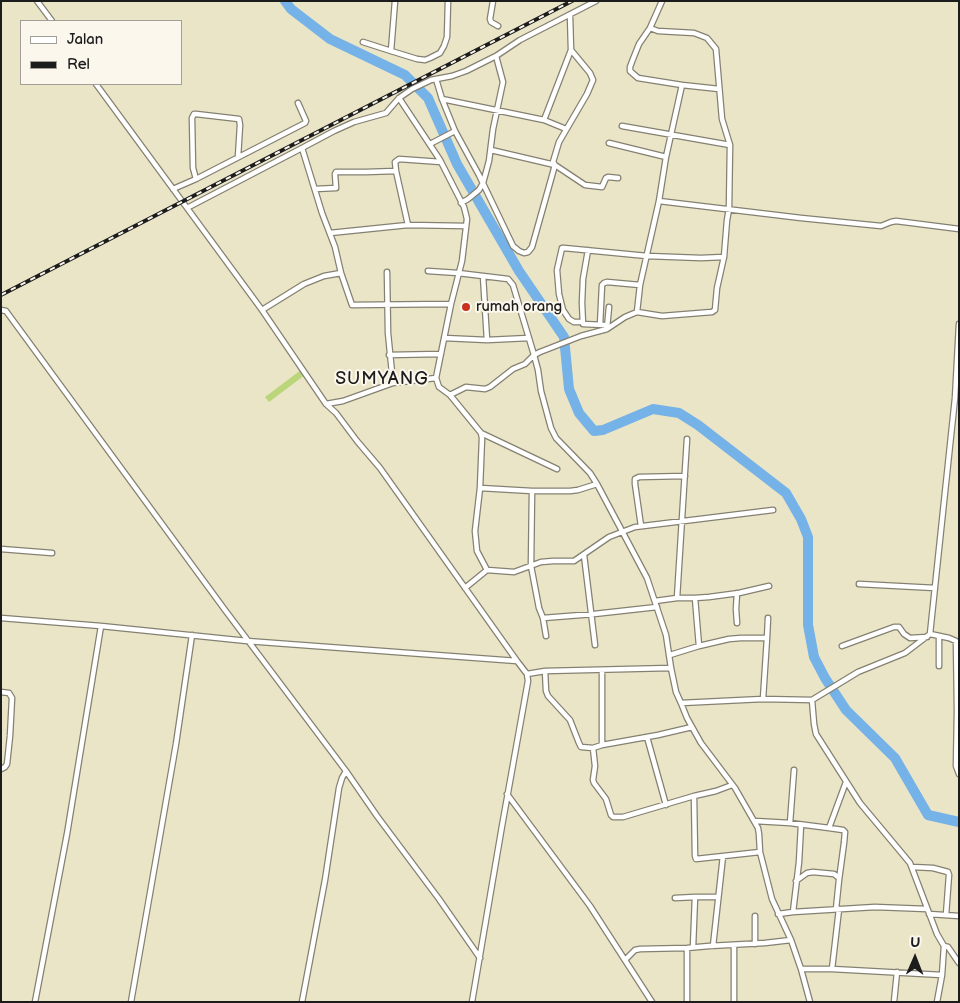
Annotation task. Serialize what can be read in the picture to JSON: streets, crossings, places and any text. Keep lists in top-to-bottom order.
{
  "districts": ["SUMYANG"],
  "places": ["rumah orang"],
  "legend": ["Jalan", "Rel"],
  "north": "top"
}
